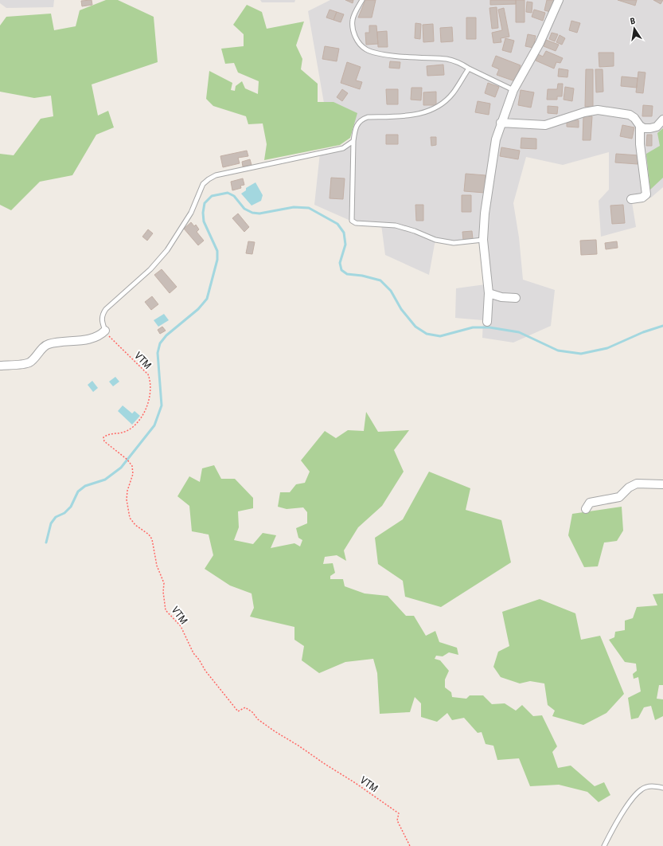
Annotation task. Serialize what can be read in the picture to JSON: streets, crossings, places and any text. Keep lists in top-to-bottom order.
{
  "streets": {
    "path": ["VTM"]
  },
  "north": "top"
}
